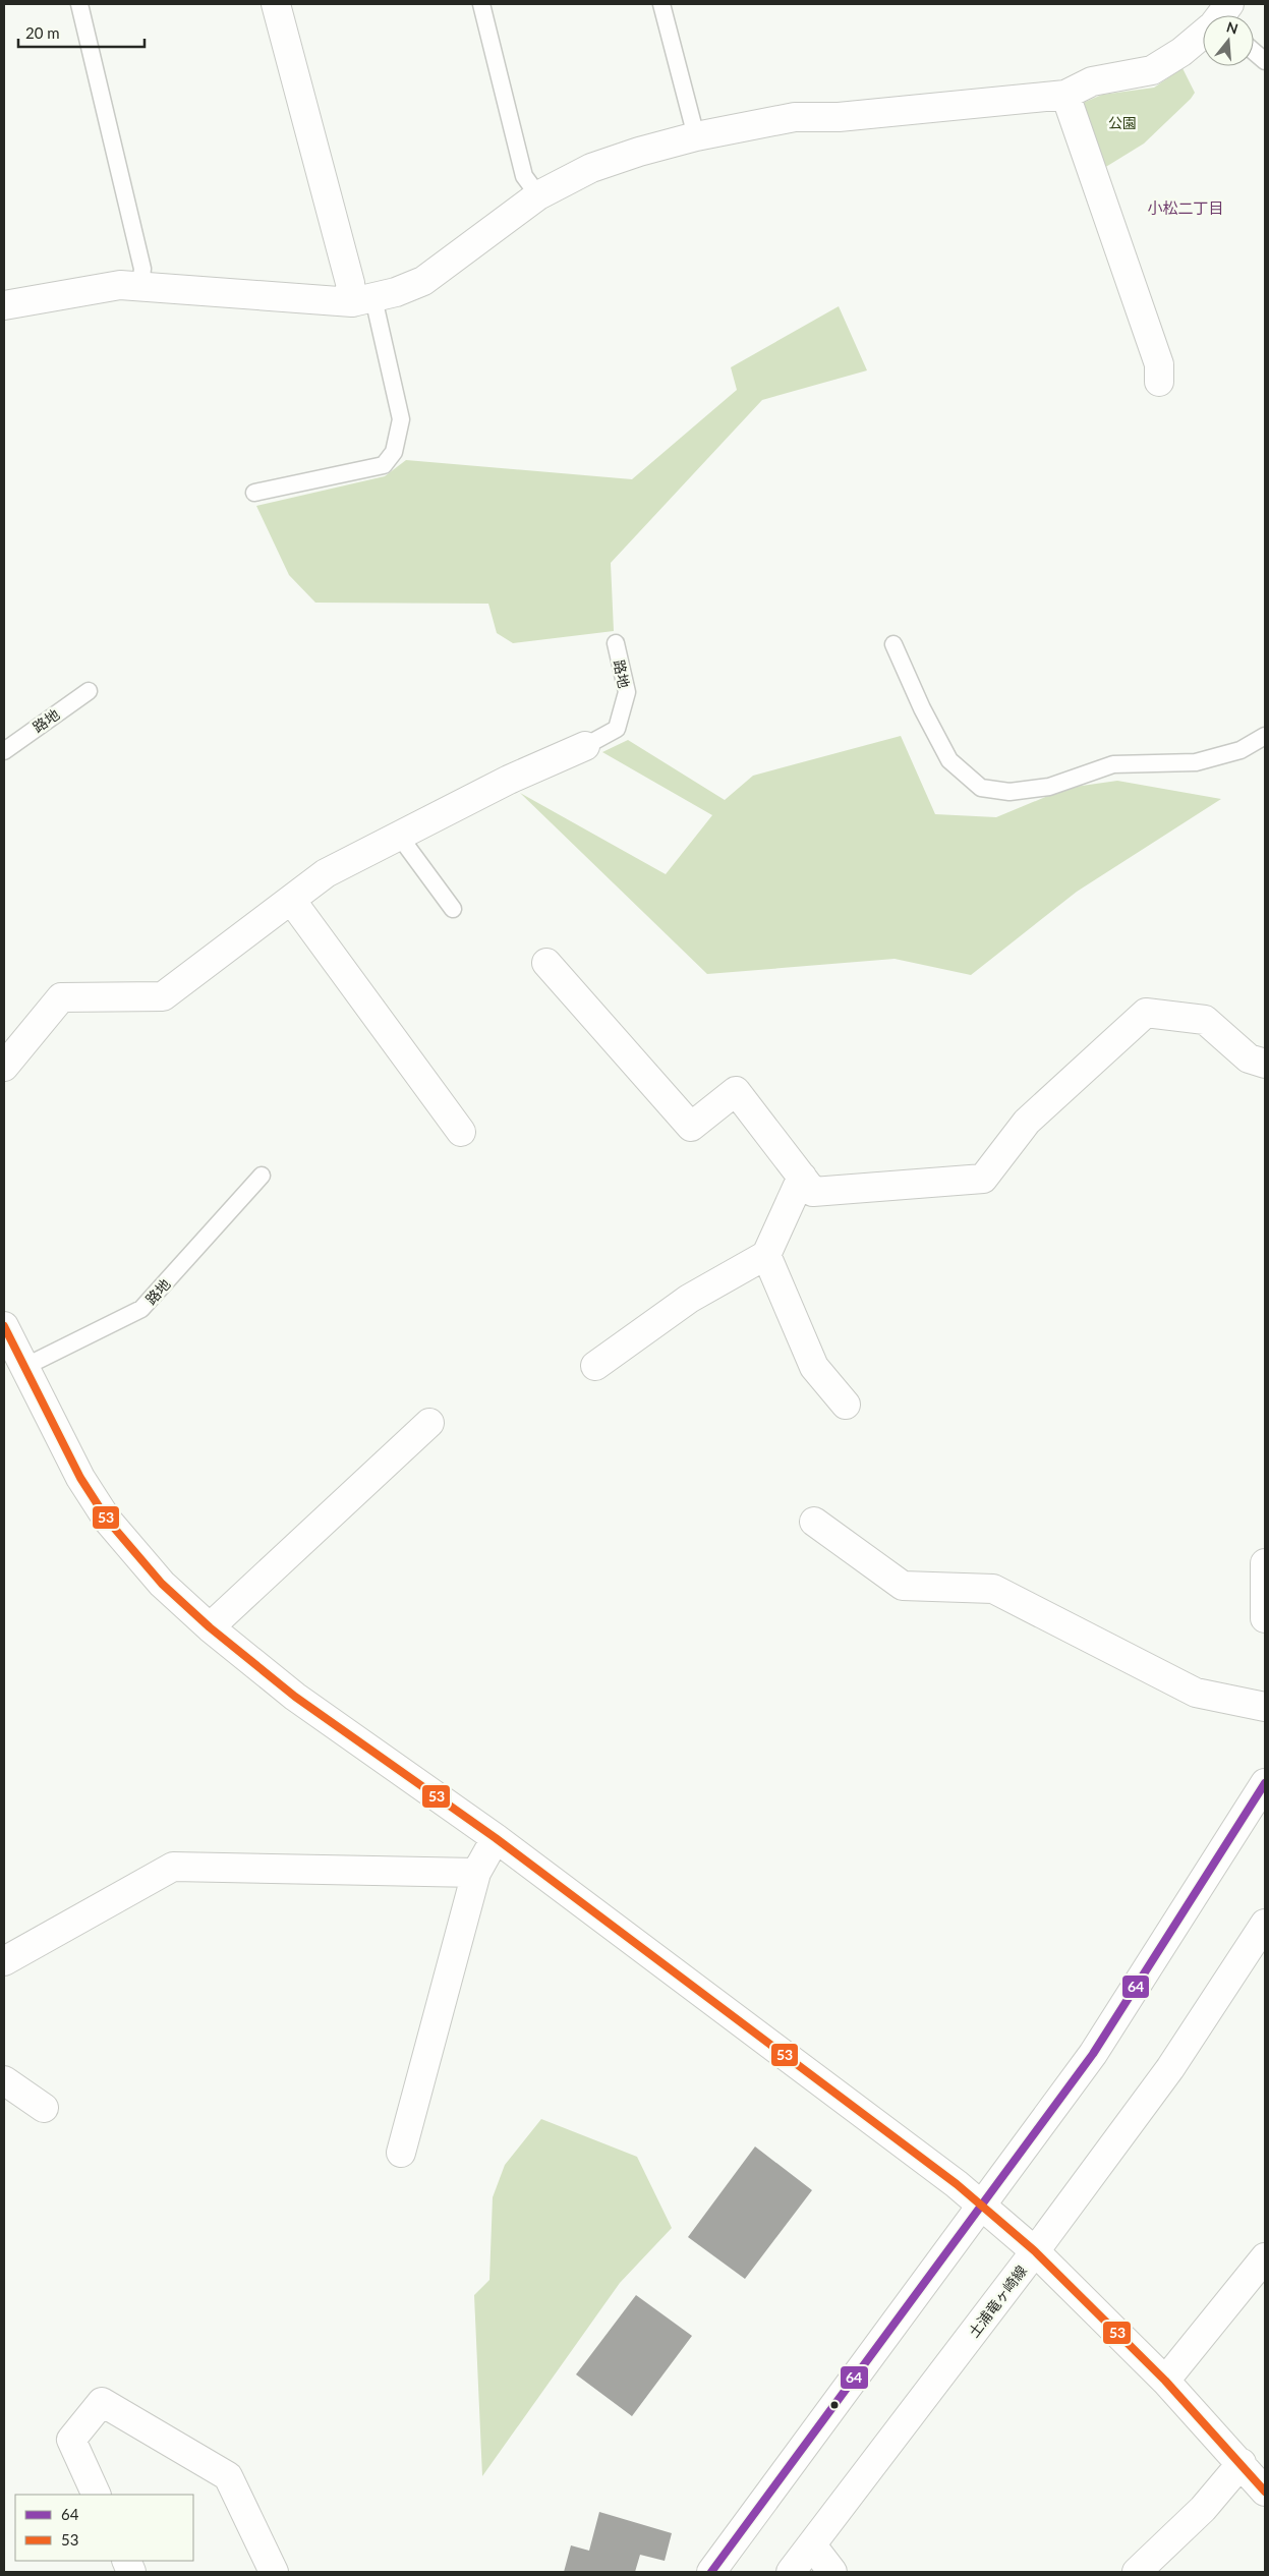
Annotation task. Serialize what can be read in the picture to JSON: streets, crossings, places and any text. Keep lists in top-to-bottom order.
{
  "streets": {
    "street": ["土浦竜ヶ崎線"],
    "lane": ["路地"]
  },
  "districts": ["小松二丁目"],
  "parks": ["公園"],
  "lines": ["transit line 53", "transit line 64"],
  "legend": ["64", "53"],
  "scale_bar": "20 m",
  "north": "top"
}
